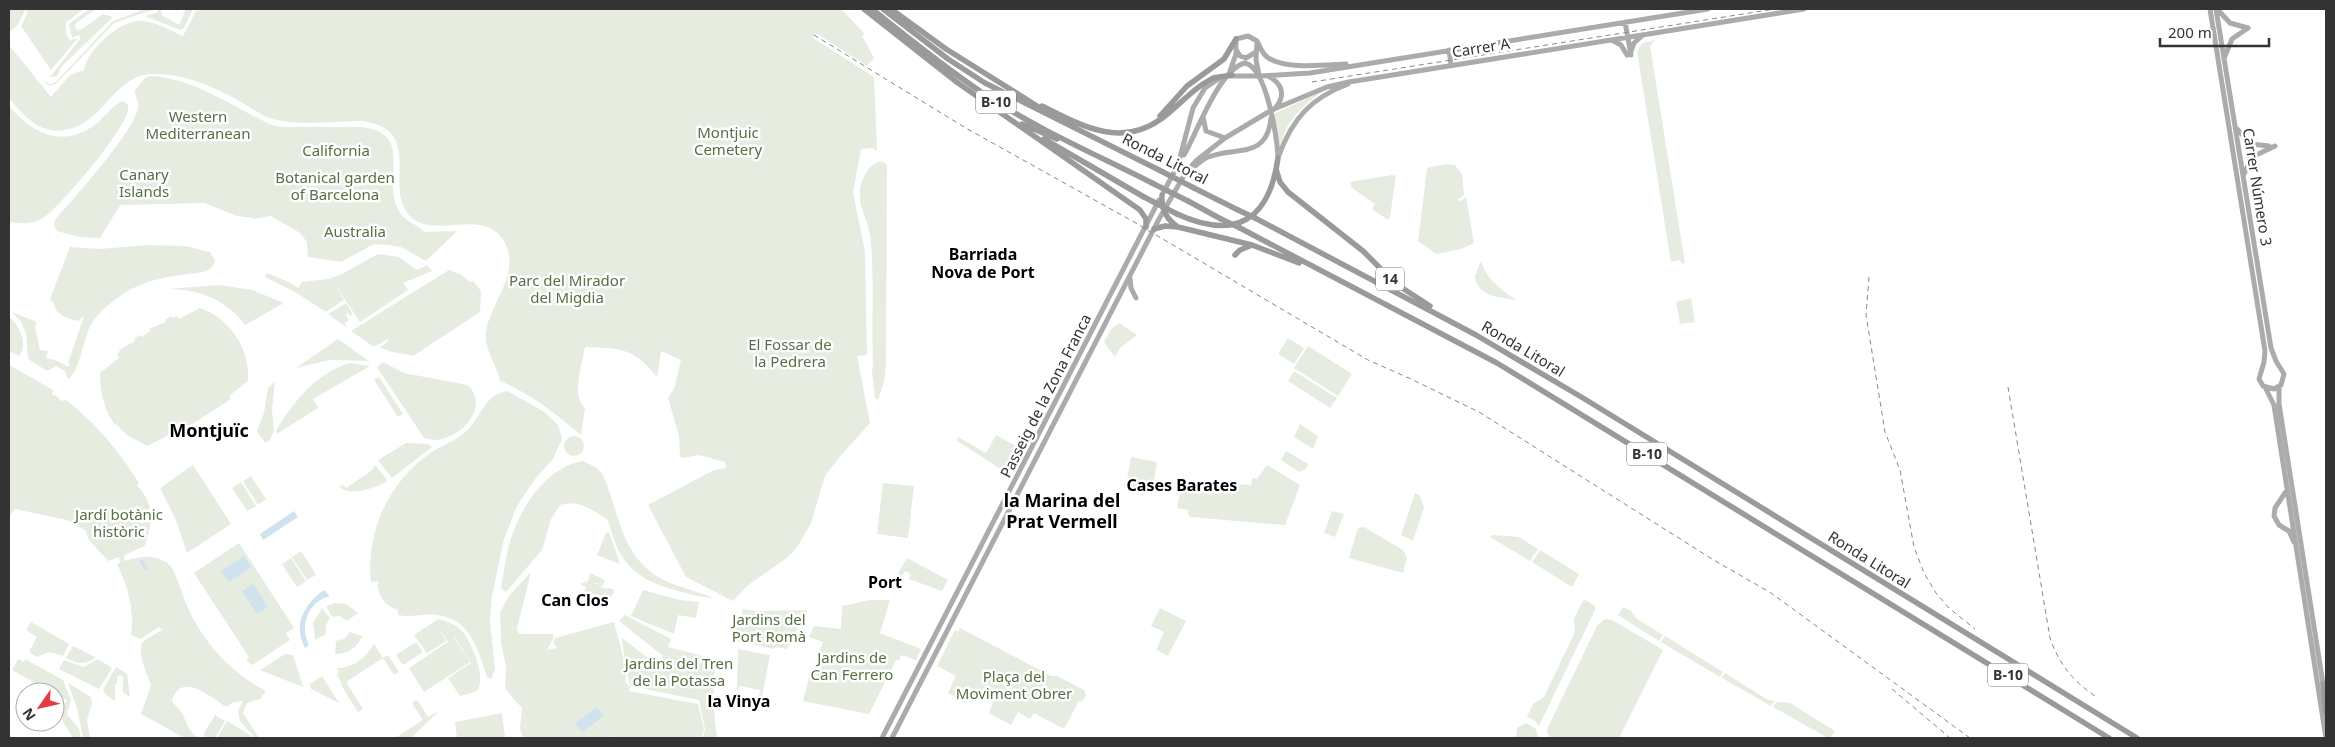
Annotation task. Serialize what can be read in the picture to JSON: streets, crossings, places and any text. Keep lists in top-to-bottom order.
{
  "streets": {
    "highway": ["B-10", "Ronda Litoral", "14"],
    "main road": ["Carrer A", "Carrer Número 3", "Passeig de la Zona Franca"]
  },
  "crossings": [
    ["Carrer A", "Passeig de la Zona Franca"],
    ["Ronda Litoral", "14"]
  ],
  "districts": [
    "Barriada Nova de Port",
    "Montjuïc",
    "Cases Barates",
    "la Marina del Prat Vermell",
    "Port",
    "Can Clos",
    "la Vinya"
  ],
  "parks": [
    "Western Mediterranean",
    "Montjuic Cemetery",
    "California",
    "Canary Islands",
    "Botanical garden of Barcelona",
    "Australia",
    "Parc del Mirador del Migdia",
    "El Fossar de la Pedrera",
    "Jardí botànic històric",
    "Jardins del Port Romà",
    "Jardins de Can Ferrero",
    "Jardins del Tren de la Potassa",
    "Plaça del Moviment Obrer"
  ],
  "scale_bar": "200 m",
  "north": "bottom left"
}
